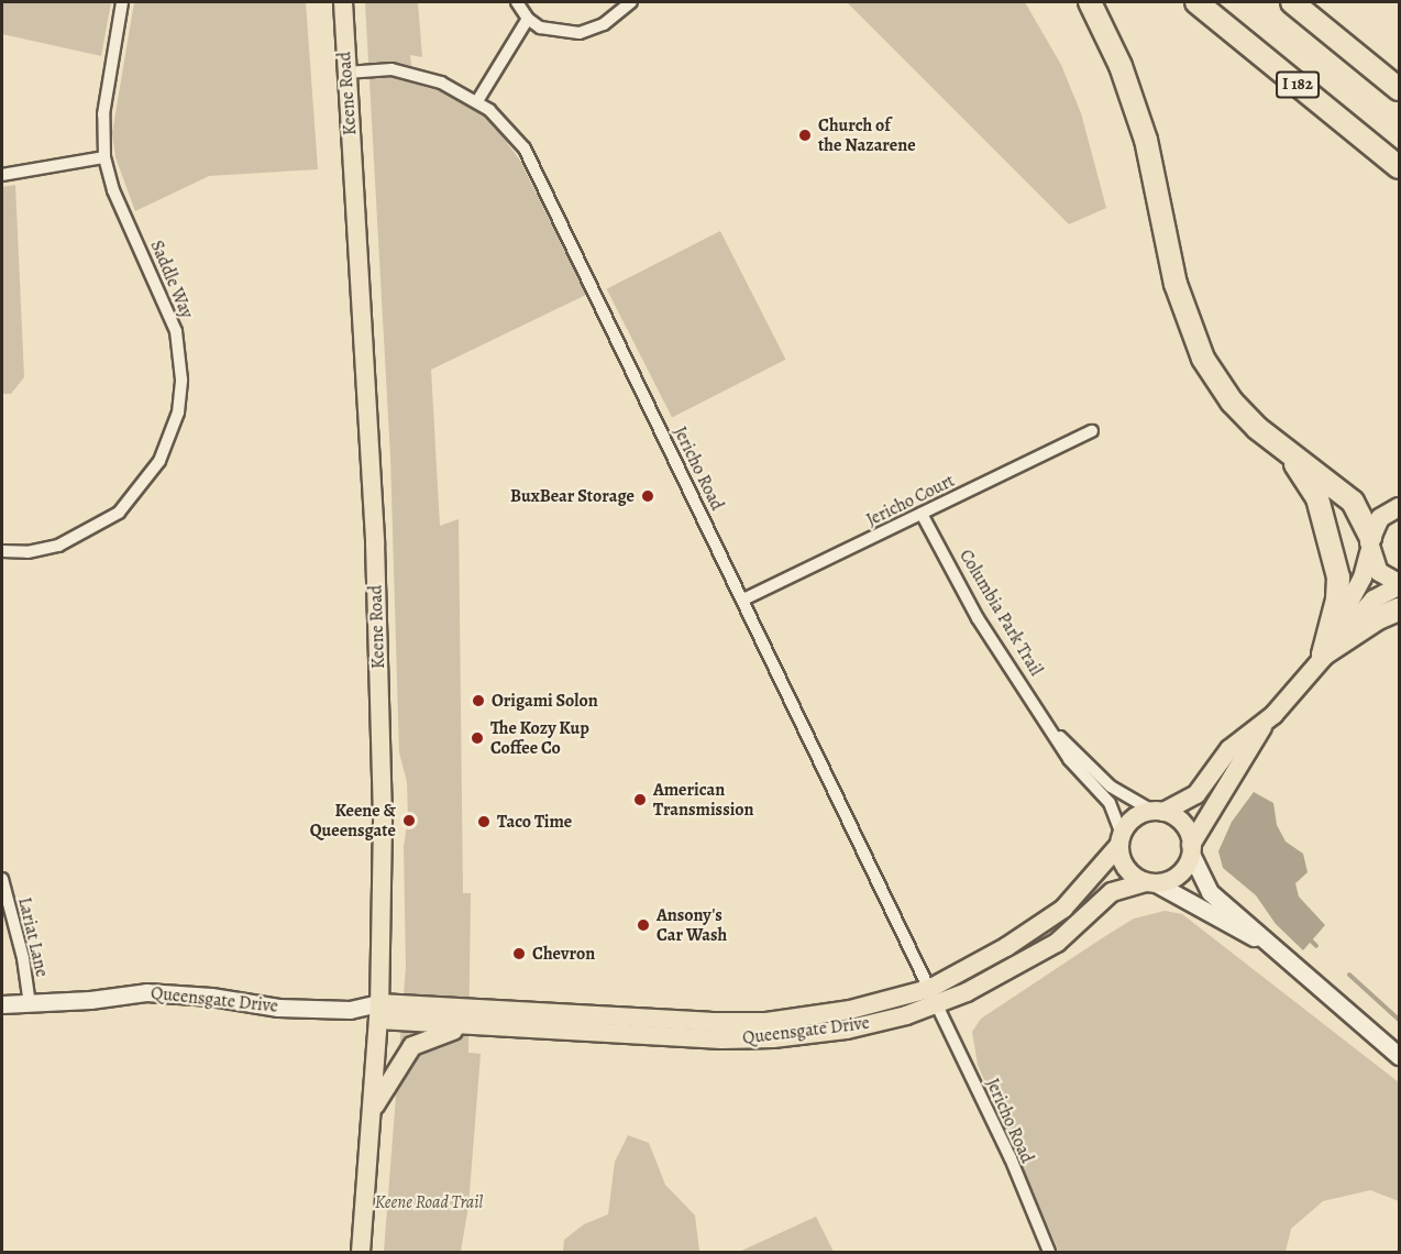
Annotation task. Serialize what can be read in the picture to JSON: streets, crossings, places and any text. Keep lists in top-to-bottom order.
{
  "streets": {
    "highway": ["I 182"],
    "main road": ["Keene Road", "Queensgate Drive"],
    "street": [
      "Saddle Way",
      "Jericho Road",
      "Jericho Court",
      "Columbia Park Trail",
      "Lariat Lane"
    ]
  },
  "crossings": [
    ["Keene Road", "Jericho Road"],
    ["Keene Road", "Queensgate Drive"],
    ["Jericho Road", "Jericho Court"],
    ["Jericho Road", "Queensgate Drive"],
    ["Jericho Court", "Columbia Park Trail"],
    ["Columbia Park Trail", "Queensgate Drive"],
    ["Lariat Lane", "Queensgate Drive"]
  ],
  "parks": ["Keene Road Trail"],
  "places": [
    "Church of the Nazarene",
    "BuxBear Storage",
    "Origami Solon",
    "The Kozy Kup Coffee Co",
    "American Transmission",
    "Keene & Queensgate",
    "Taco Time",
    "Ansony's Car Wash",
    "Chevron"
  ]
}
